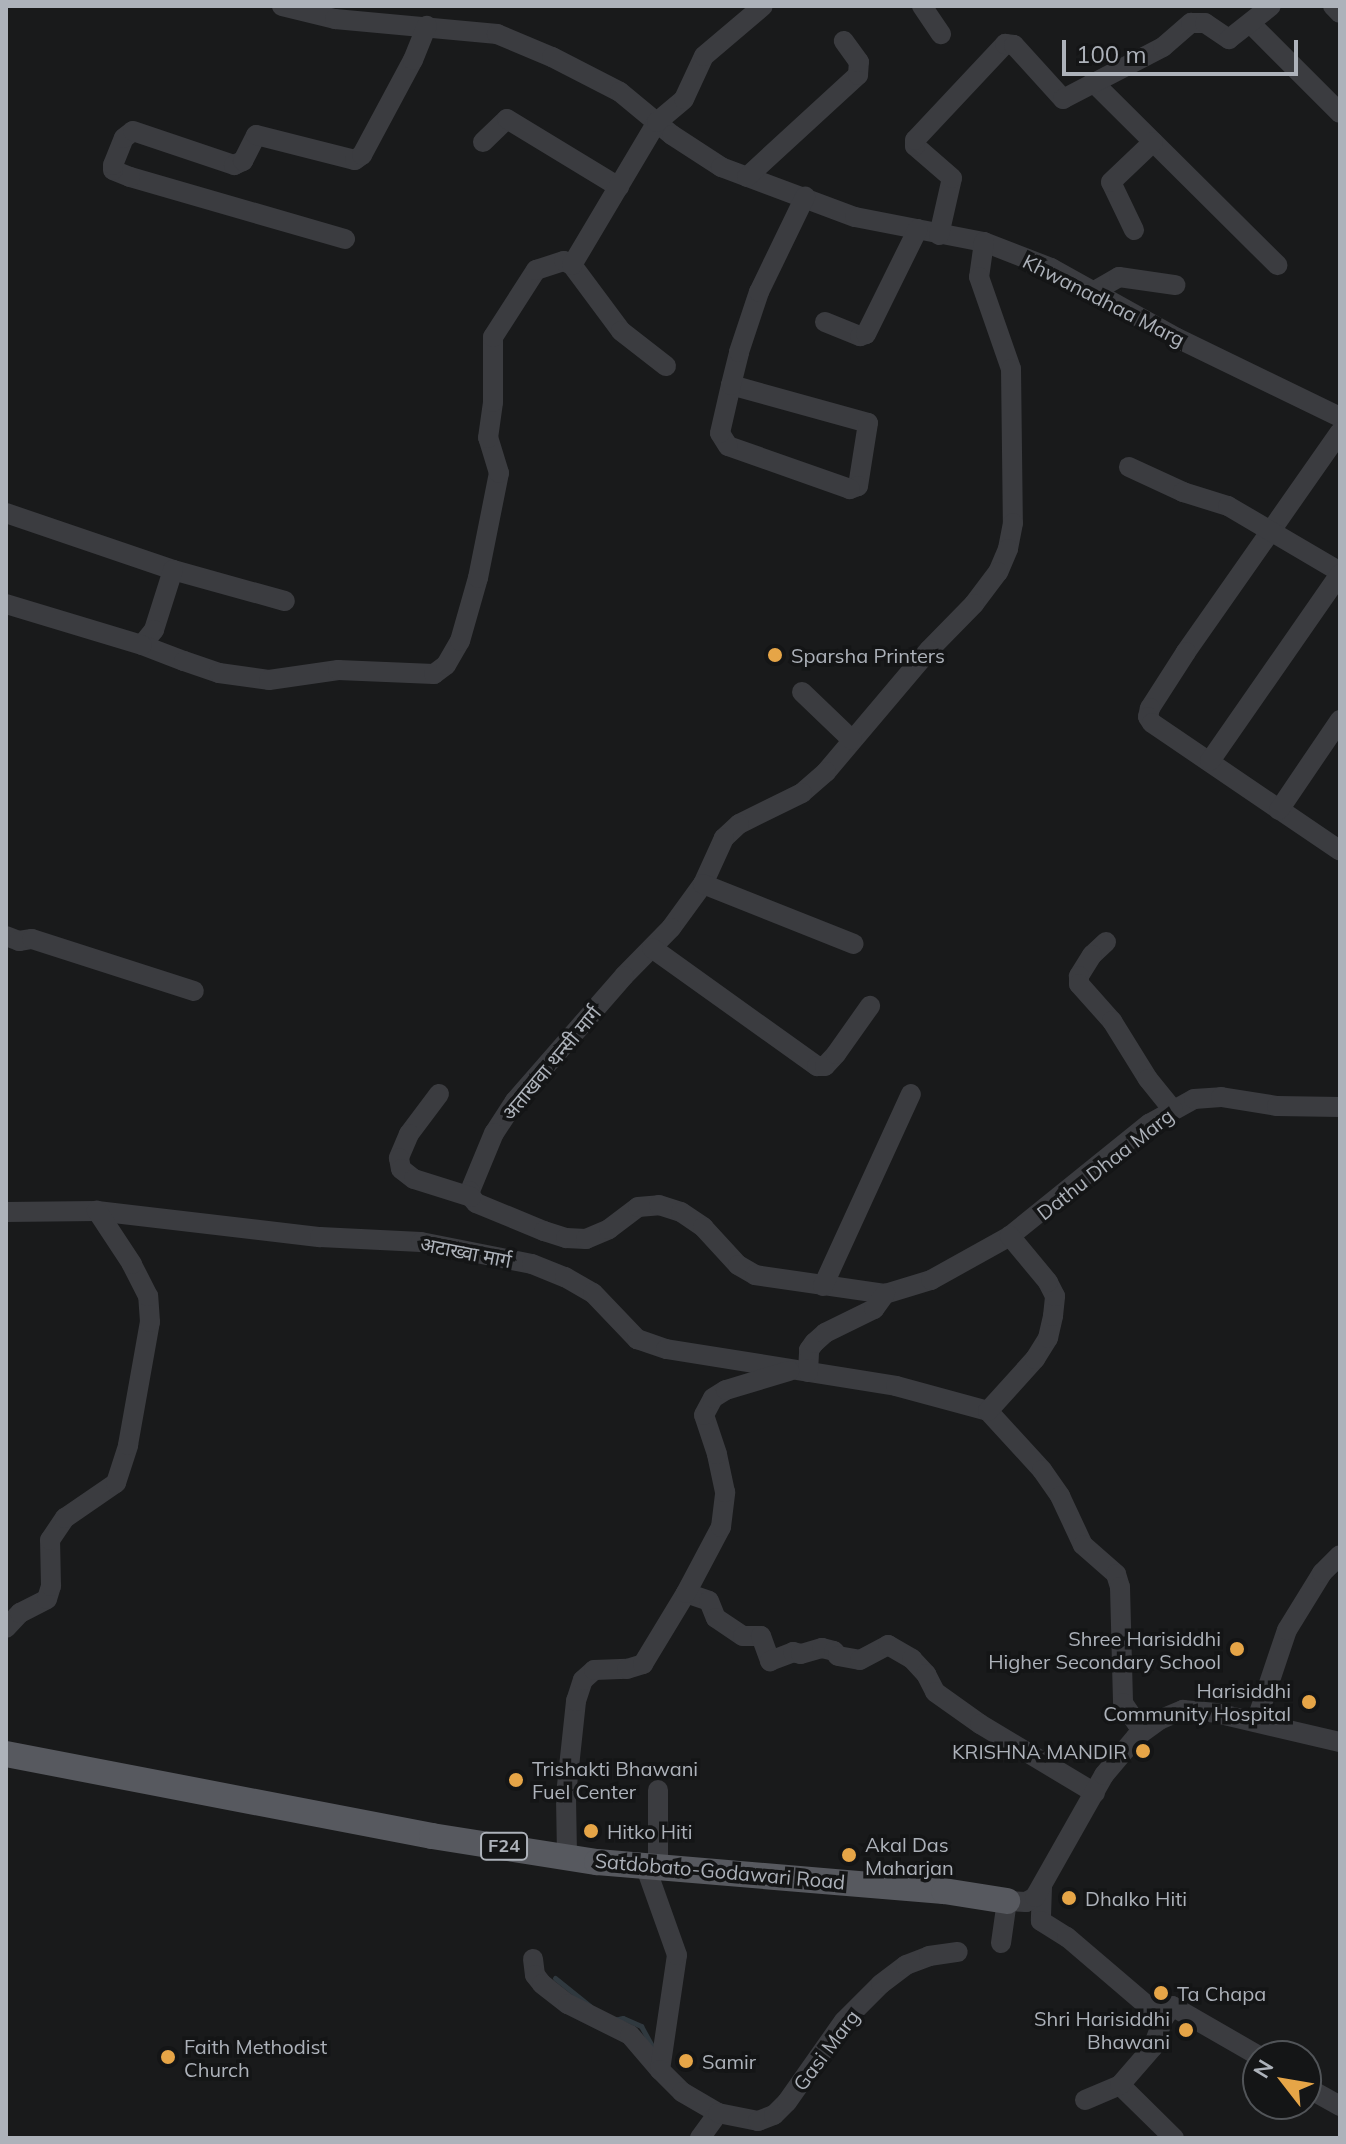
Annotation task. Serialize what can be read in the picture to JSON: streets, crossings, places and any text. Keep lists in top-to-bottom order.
{
  "streets": {
    "main road": ["F24", "Satdobato-Godawari Road"],
    "street": [
      "Khwanadhaa Marg",
      "अताखवा थन्सी मार्ग",
      "Dathu Dhaa Marg",
      "अटाख्वा मार्ग",
      "Gasi Marg"
    ]
  },
  "crossings": [
    ["Khwanadhaa Marg", "अताखवा थन्सी मार्ग"]
  ],
  "places": [
    "Sparsha Printers",
    "Shree Harisiddhi Higher Secondary School",
    "Harisiddhi Community Hospital",
    "KRISHNA MANDIR",
    "Trishakti Bhawani Fuel Center",
    "Hitko Hiti",
    "Akal Das Maharjan",
    "Dhalko Hiti",
    "Ta Chapa",
    "Shri Harisiddhi Bhawani",
    "Faith Methodist Church",
    "Samir"
  ],
  "scale_bar": "100 m",
  "north": "top left"
}
